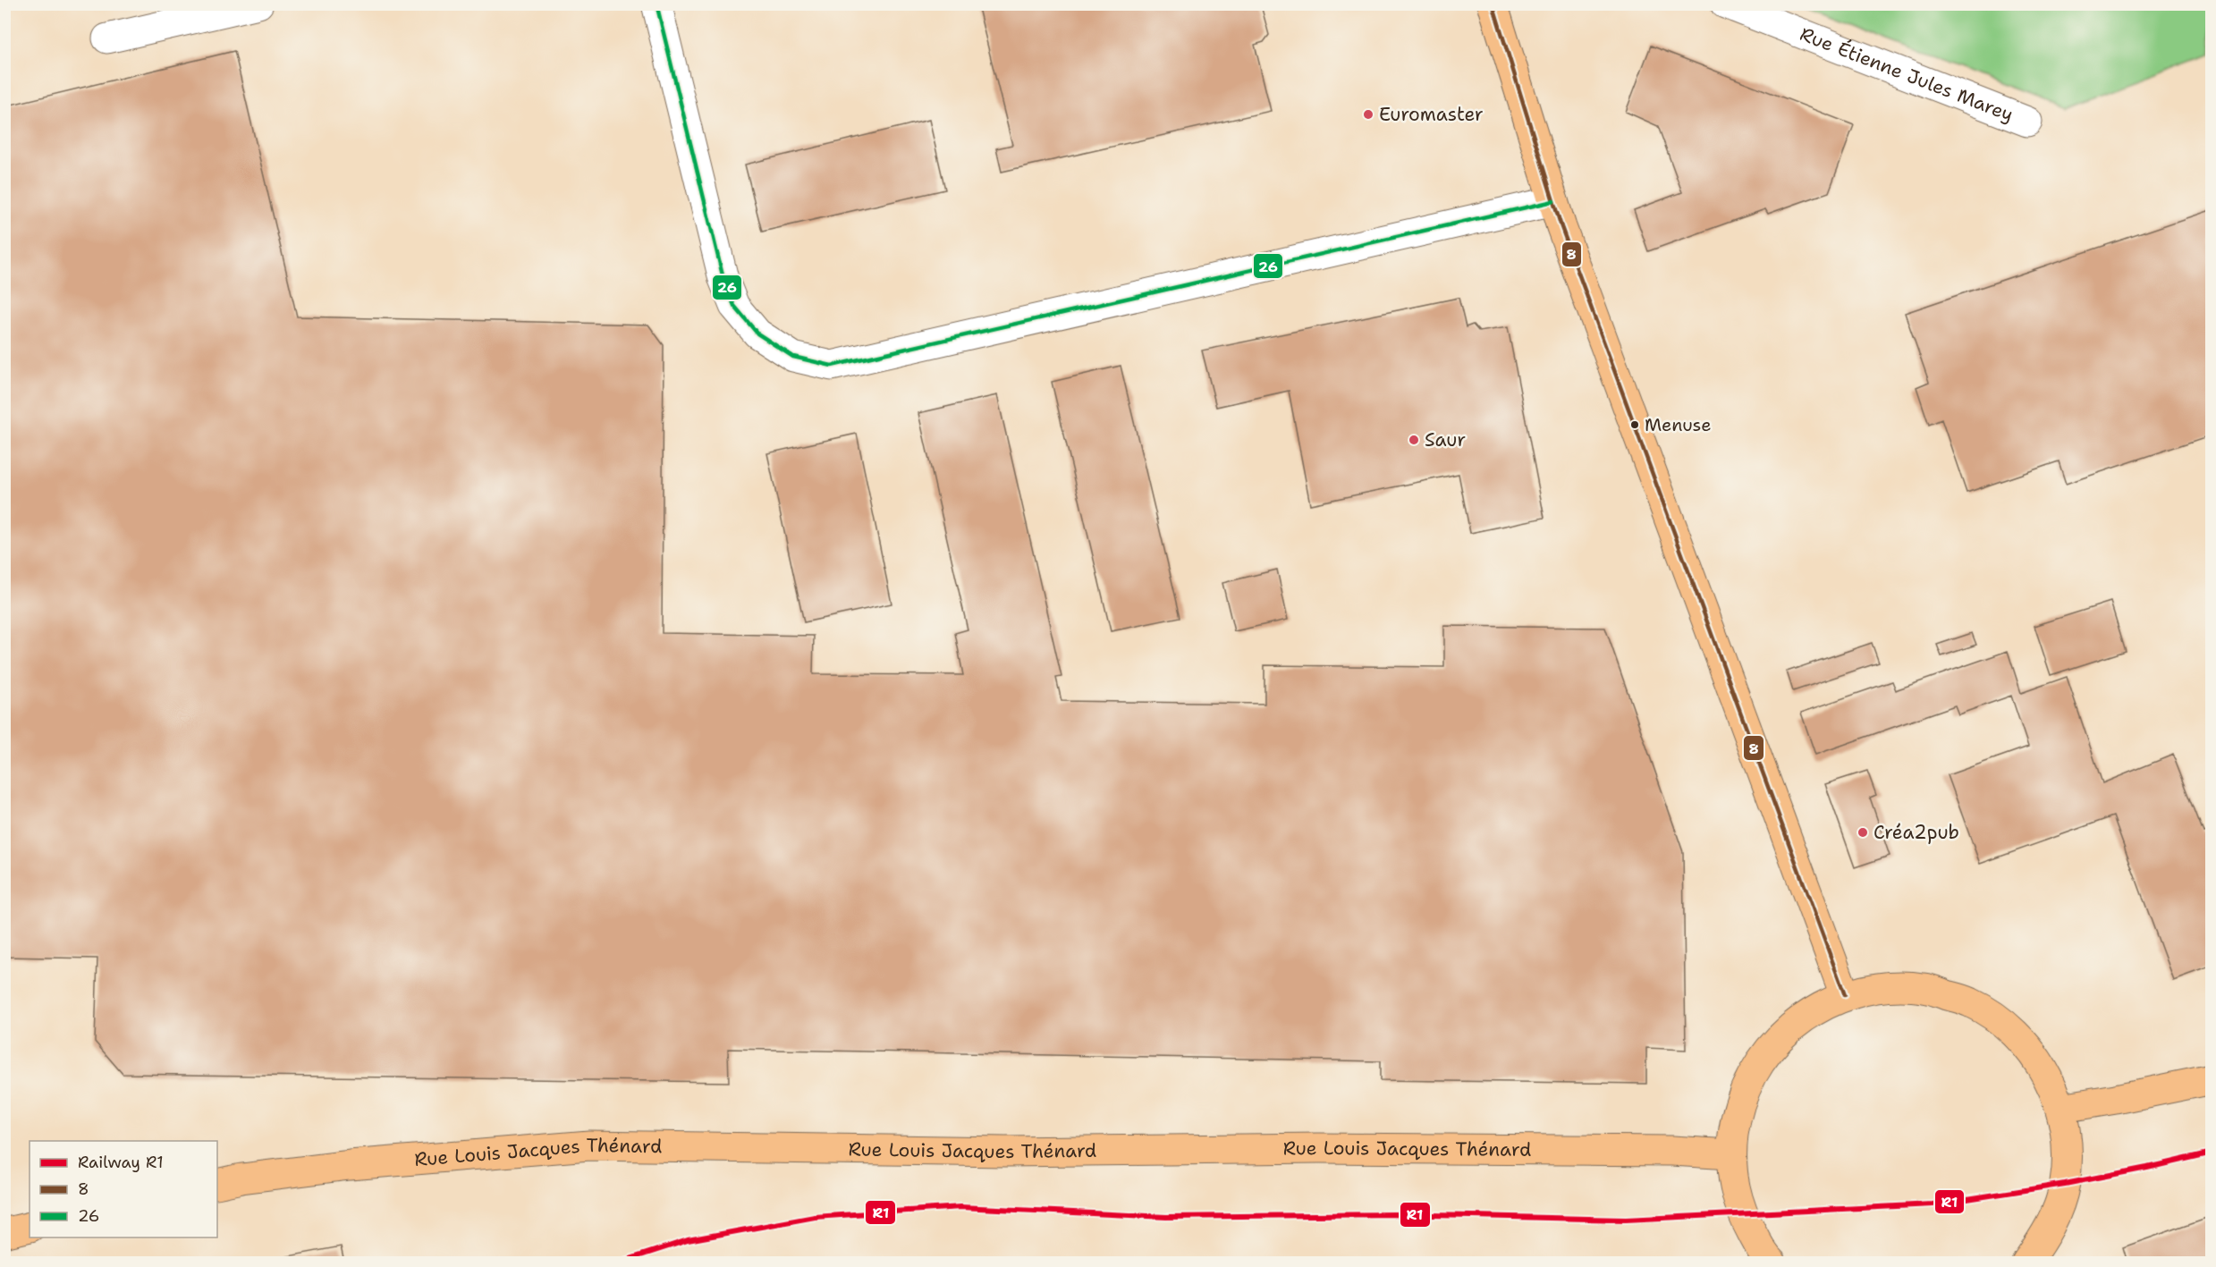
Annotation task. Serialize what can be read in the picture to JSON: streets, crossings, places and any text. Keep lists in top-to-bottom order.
{
  "streets": {
    "main road": ["Rue Louis Jacques Thénard"],
    "street": ["Rue Étienne Jules Marey"]
  },
  "places": [
    "Euromaster",
    "Menuse",
    "Saur",
    "Créa2pub"
  ],
  "lines": ["transit line 8", "transit line 26", "rail line R1"],
  "legend": ["Railway R1", "8", "26"]
}
